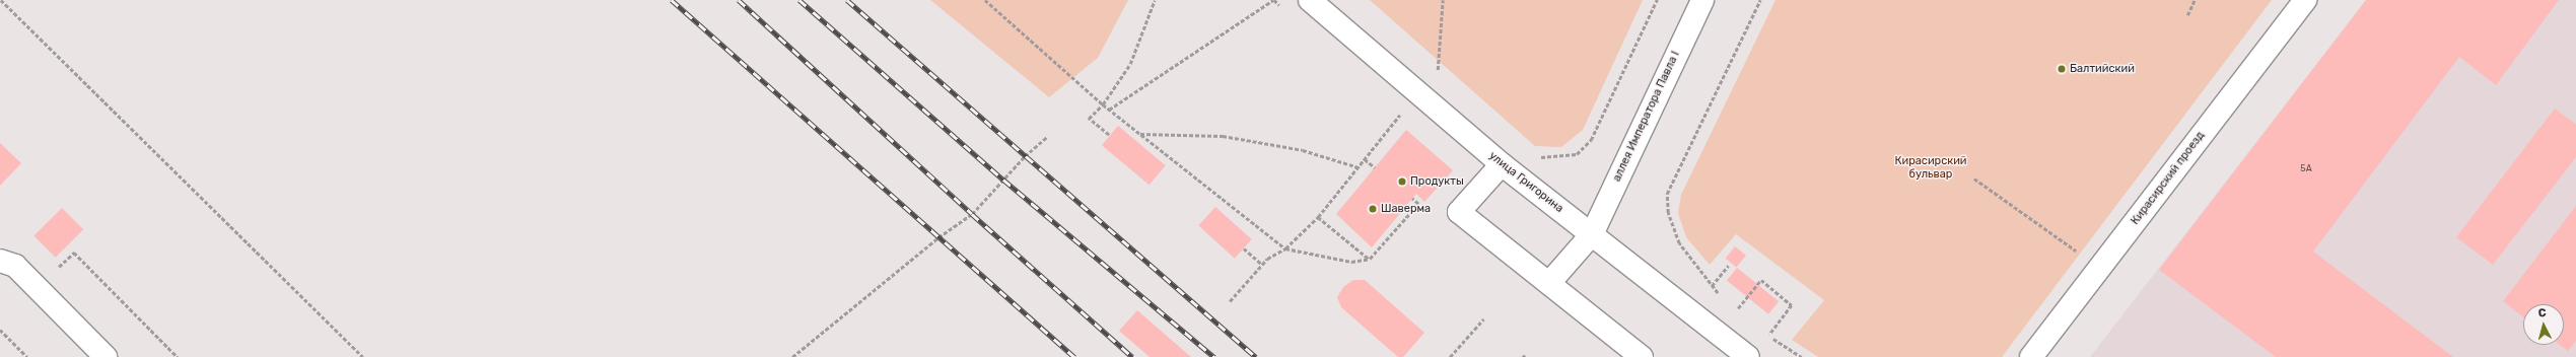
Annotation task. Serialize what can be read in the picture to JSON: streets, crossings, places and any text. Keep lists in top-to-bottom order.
{
  "streets": {
    "street": ["аллея Императора Павла I", "Кирасирский проезд", "улица Григорина"]
  },
  "crossings": [
    ["аллея Императора Павла I", "улица Григорина"]
  ],
  "parks": ["Кирасирский бульвар"],
  "places": ["Балтийский", "Продукты", "Шаверма"],
  "house_numbers": ["5А"],
  "north": "top"
}
